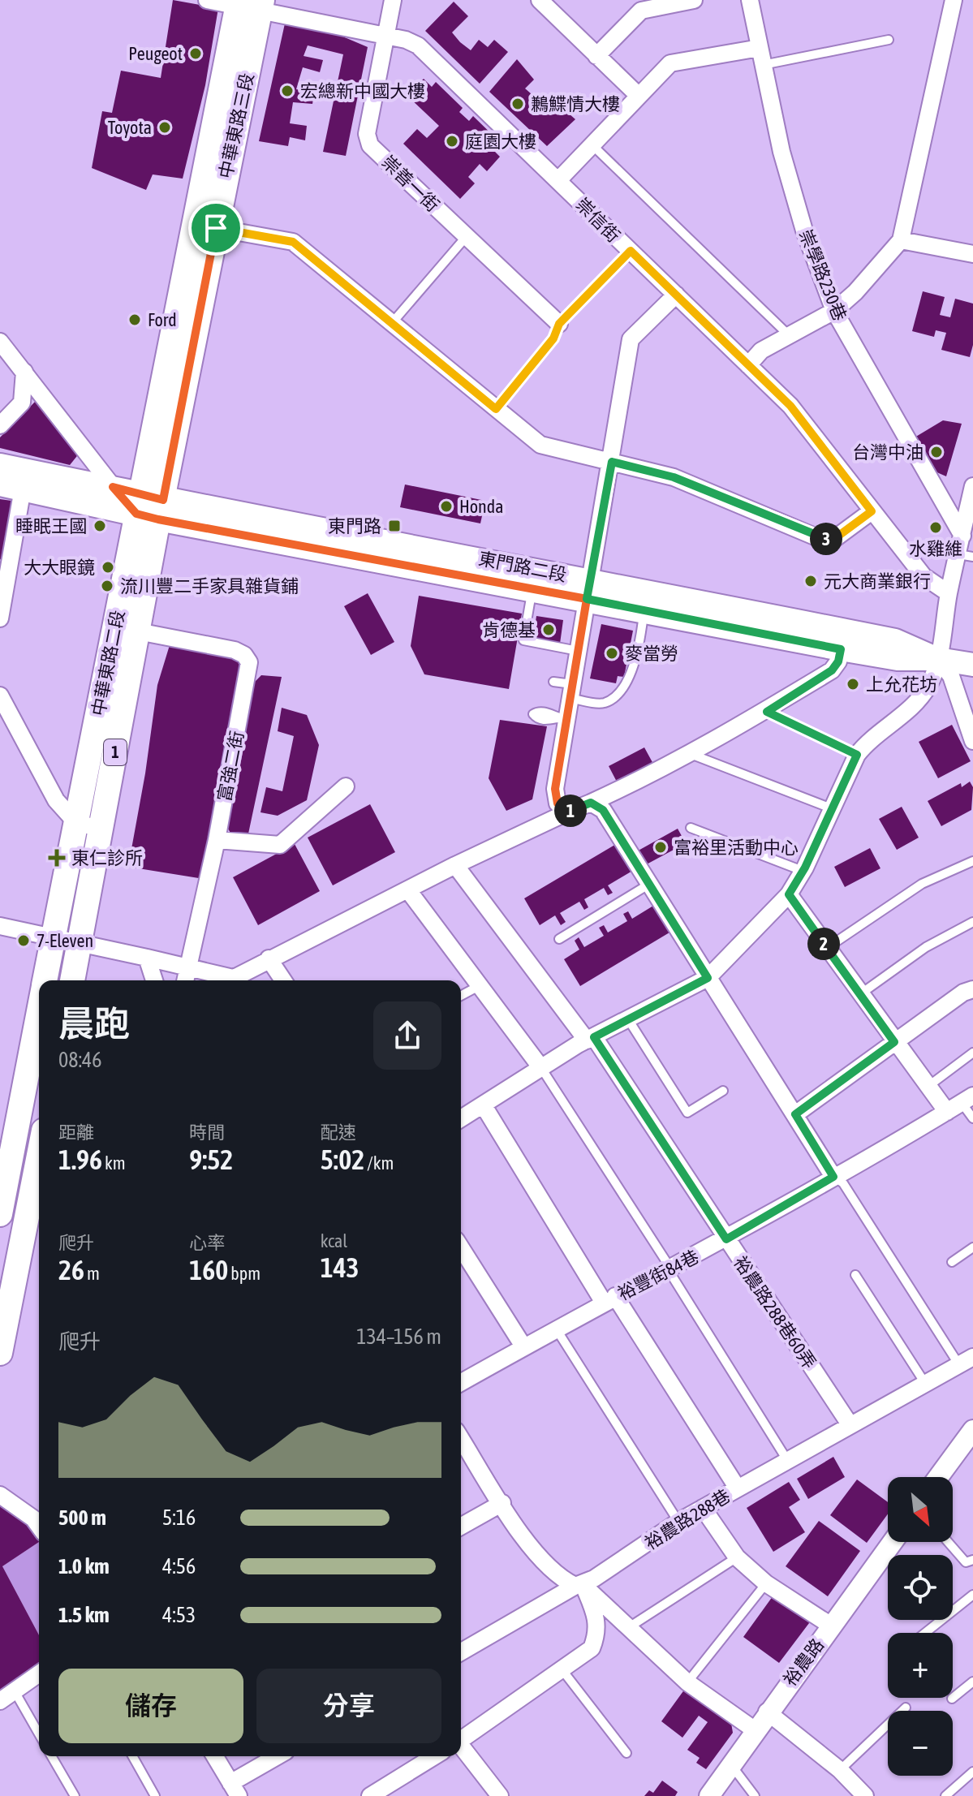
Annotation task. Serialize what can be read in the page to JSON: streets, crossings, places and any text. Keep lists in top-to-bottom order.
{
  "streets": {
    "main road": [
      "中華東路三段",
      "東門路二段",
      "中華東路二段",
      "1"
    ],
    "street": [
      "崇善一街",
      "崇信街",
      "崇學路230巷",
      "富強二街",
      "裕豐街84巷",
      "裕農路288巷60弄",
      "裕農路288巷",
      "裕農路"
    ]
  },
  "crossings": [
    ["中華東路三段", "崇信街"],
    ["中華東路三段", "東門路二段"],
    ["中華東路三段", "中華東路二段"],
    ["崇善一街", "崇信街"],
    ["東門路二段", "中華東路二段"],
    ["中華東路二段", "富強二街"],
    ["裕豐街84巷", "裕農路288巷60弄"],
    ["裕農路288巷60弄", "裕農路288巷"]
  ],
  "places": {
    "other": [
      "Peugeot",
      "宏總新中國大樓",
      "鶼鰈情大樓",
      "Toyota",
      "庭園大樓",
      "Ford",
      "台灣中油",
      "Honda",
      "睡眠王國",
      "水雞維",
      "大大眼鏡",
      "元大商業銀行",
      "流川豐二手家具雜貨鋪",
      "肯德基",
      "麥當勞",
      "上允花坊",
      "富裕里活動中心",
      "7-Eleven"
    ],
    "transit": ["東門路"],
    "health": ["東仁診所"]
  },
  "north": "bottom right",
  "page": {
    "pins": ["3", "1", "2"],
    "heading": ["晨跑", "08:46"],
    "stats": [
      ["距離", "1.96 km"],
      ["時間", "9:52"],
      ["配速", "5:02 /km"],
      ["爬升", "26 m"],
      ["心率", "160 bpm"],
      ["kcal", "143"]
    ],
    "chart": ["爬升", "134–156 m"],
    "map_buttons": ["+", "−"],
    "list": [
      {
        "name": "500 m",
        "note": "5:16"
      },
      {
        "name": "1.0 km",
        "note": "4:56"
      },
      {
        "name": "1.5 km",
        "note": "4:53"
      }
    ],
    "buttons": ["儲存", "分享"]
  }
}
